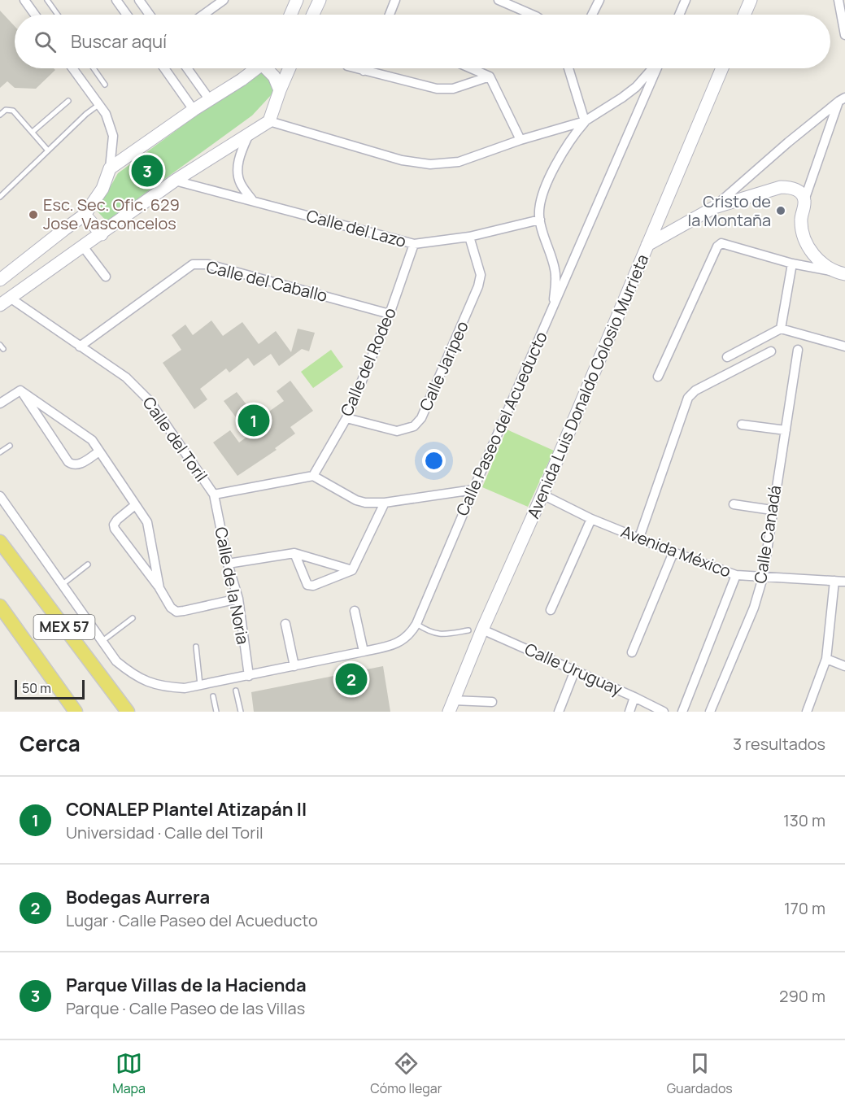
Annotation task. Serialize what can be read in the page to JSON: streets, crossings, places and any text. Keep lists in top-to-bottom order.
{
  "streets": {
    "main road": ["MEX 57"],
    "street": [
      "Calle del Lazo",
      "Calle del Caballo",
      "Calle del Rodeo",
      "Calle Jaripeo",
      "Avenida Luis Donaldo Colosio Murrieta",
      "Calle Paseo del Acueducto",
      "Calle del Toril",
      "Calle Canadá",
      "Avenida México",
      "Calle de la Noria",
      "Calle Uruguay"
    ]
  },
  "crossings": [
    ["Calle del Lazo", "Calle del Rodeo"],
    ["Calle del Lazo", "Calle Jaripeo"],
    ["Calle del Caballo", "Calle del Rodeo"],
    ["Calle del Caballo", "Calle del Toril"],
    ["Calle del Rodeo", "Calle Jaripeo"],
    ["Calle del Rodeo", "Calle del Toril"],
    ["Avenida Luis Donaldo Colosio Murrieta", "Avenida México"],
    ["Avenida Luis Donaldo Colosio Murrieta", "Calle Uruguay"],
    ["Calle Paseo del Acueducto", "Calle de la Noria"],
    ["Calle del Toril", "Calle de la Noria"],
    ["Calle Canadá", "Avenida México"]
  ],
  "places": ["Cristo de la Montaña", "Esc. Sec. Ofic. 629 Jose Vasconcelos"],
  "scale_bar": "50 m",
  "page": {
    "search": "Buscar aquí",
    "pins": ["3", "1", "2"],
    "scale": "50 m",
    "heading": ["Cerca", "3 resultados"],
    "list": [
      {
        "mark": "1",
        "name": "CONALEP Plantel Atizapán II",
        "note": "Universidad · Calle del Toril",
        "value": "130 m"
      },
      {
        "mark": "2",
        "name": "Bodegas Aurrera",
        "note": "Lugar · Calle Paseo del Acueducto",
        "value": "170 m"
      },
      {
        "mark": "3",
        "name": "Parque Villas de la Hacienda",
        "note": "Parque · Calle Paseo de las Villas",
        "value": "290 m"
      }
    ],
    "nav": ["Mapa", "Cómo llegar", "Guardados"]
  }
}
